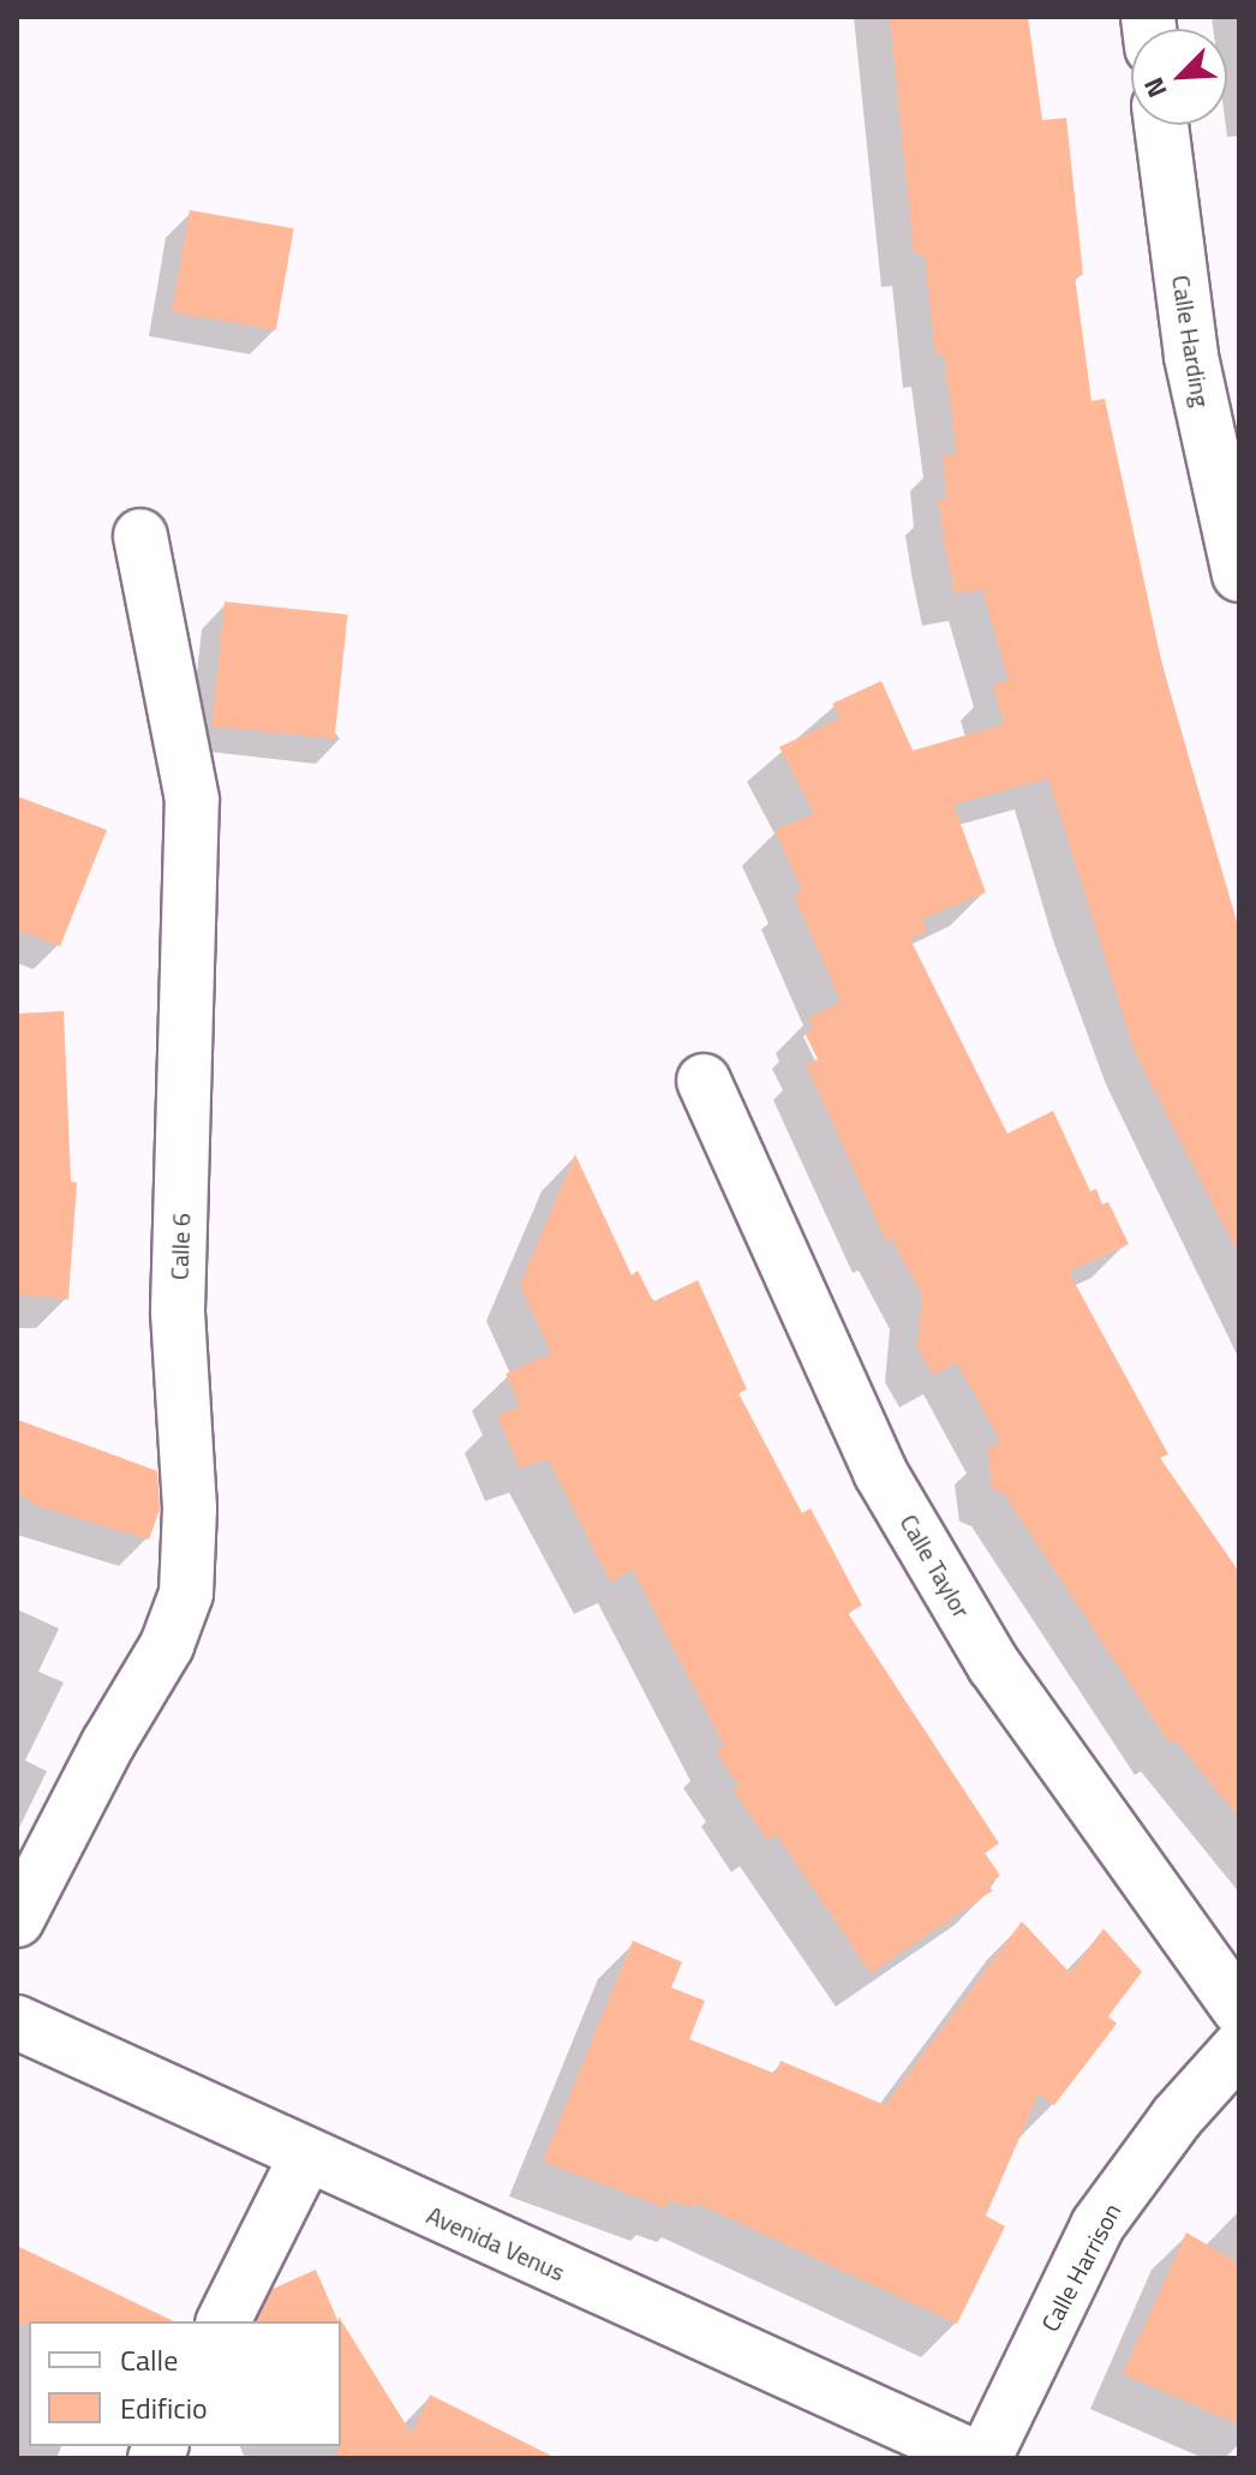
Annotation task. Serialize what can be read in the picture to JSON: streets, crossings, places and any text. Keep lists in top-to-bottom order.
{
  "streets": {
    "street": [
      "Calle Harding",
      "Calle 6",
      "Calle Taylor",
      "Avenida Venus",
      "Calle Harrison"
    ]
  },
  "legend": ["Calle", "Edificio"],
  "north": "bottom left"
}
